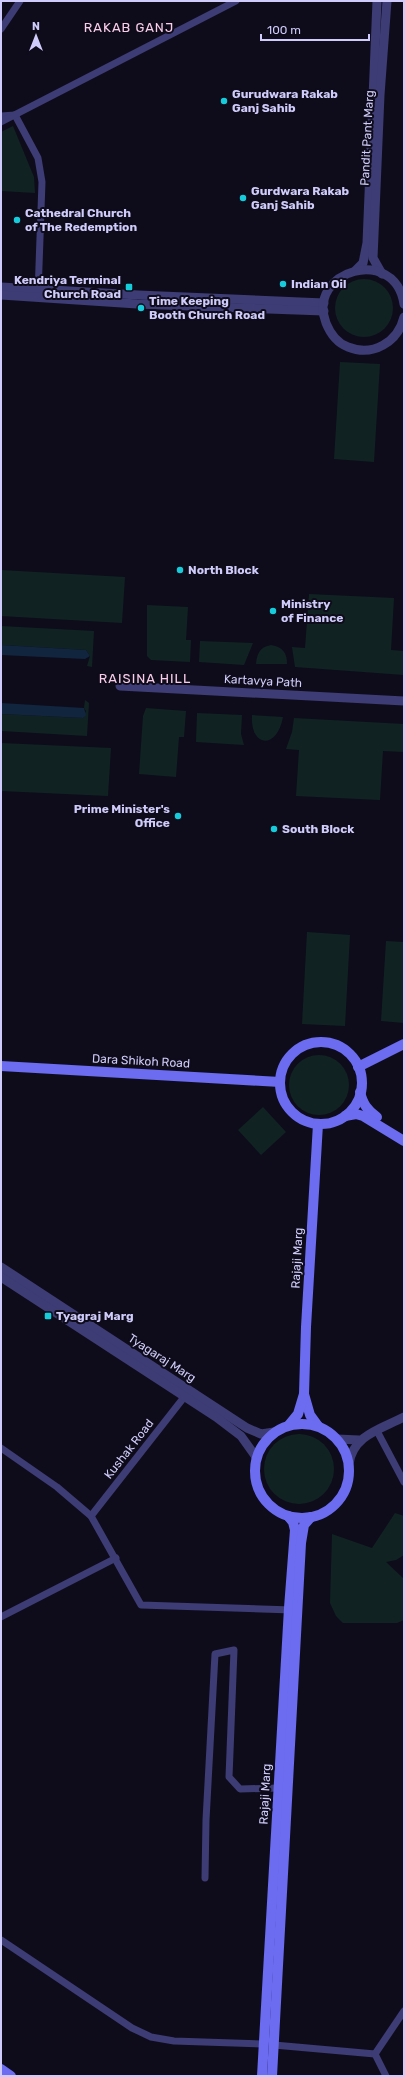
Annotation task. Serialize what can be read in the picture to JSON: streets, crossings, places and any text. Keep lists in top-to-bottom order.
{
  "streets": {
    "main road": ["Dara Shikoh Road", "Rajaji Marg"],
    "street": [
      "Pandit Pant Marg",
      "Kartavya Path",
      "Tyagaraj Marg",
      "Kushak Road"
    ]
  },
  "crossings": [
    ["Dara Shikoh Road", "Rajaji Marg"],
    ["Rajaji Marg", "Tyagaraj Marg"],
    ["Tyagaraj Marg", "Kushak Road"]
  ],
  "districts": ["RAKAB GANJ", "RAISINA HILL"],
  "places": {
    "other": [
      "Gurudwara Rakab Ganj Sahib",
      "Gurdwara Rakab Ganj Sahib",
      "Cathedral Church of The Redemption",
      "Indian Oil",
      "Time Keeping Booth Church Road",
      "North Block",
      "Ministry of Finance",
      "Prime Minister's Office",
      "South Block"
    ],
    "transit": ["Kendriya Terminal Church Road", "Tyagraj Marg"]
  },
  "scale_bar": "100 m",
  "north": "top"
}
